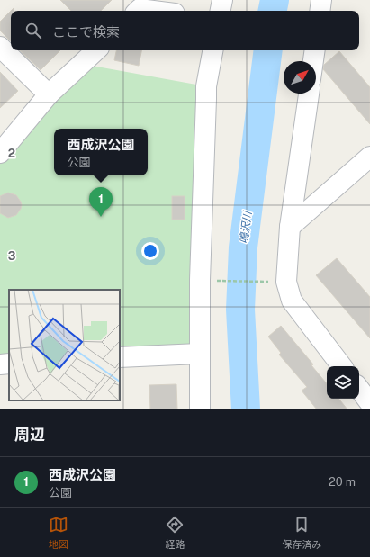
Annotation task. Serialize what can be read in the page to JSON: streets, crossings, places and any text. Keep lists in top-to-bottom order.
{
  "water": ["鳴沢川"],
  "north": "top right",
  "page": {
    "search": "ここで検索",
    "popup": ["西成沢公園", "公園"],
    "pins": "1",
    "heading": "周辺",
    "list": [
      {
        "mark": "1",
        "name": "西成沢公園",
        "note": "公園",
        "value": "20 m"
      }
    ],
    "nav": ["地図", "経路", "保存済み"]
  },
  "grid": {
    "rows": ["2", "3"]
  }
}
